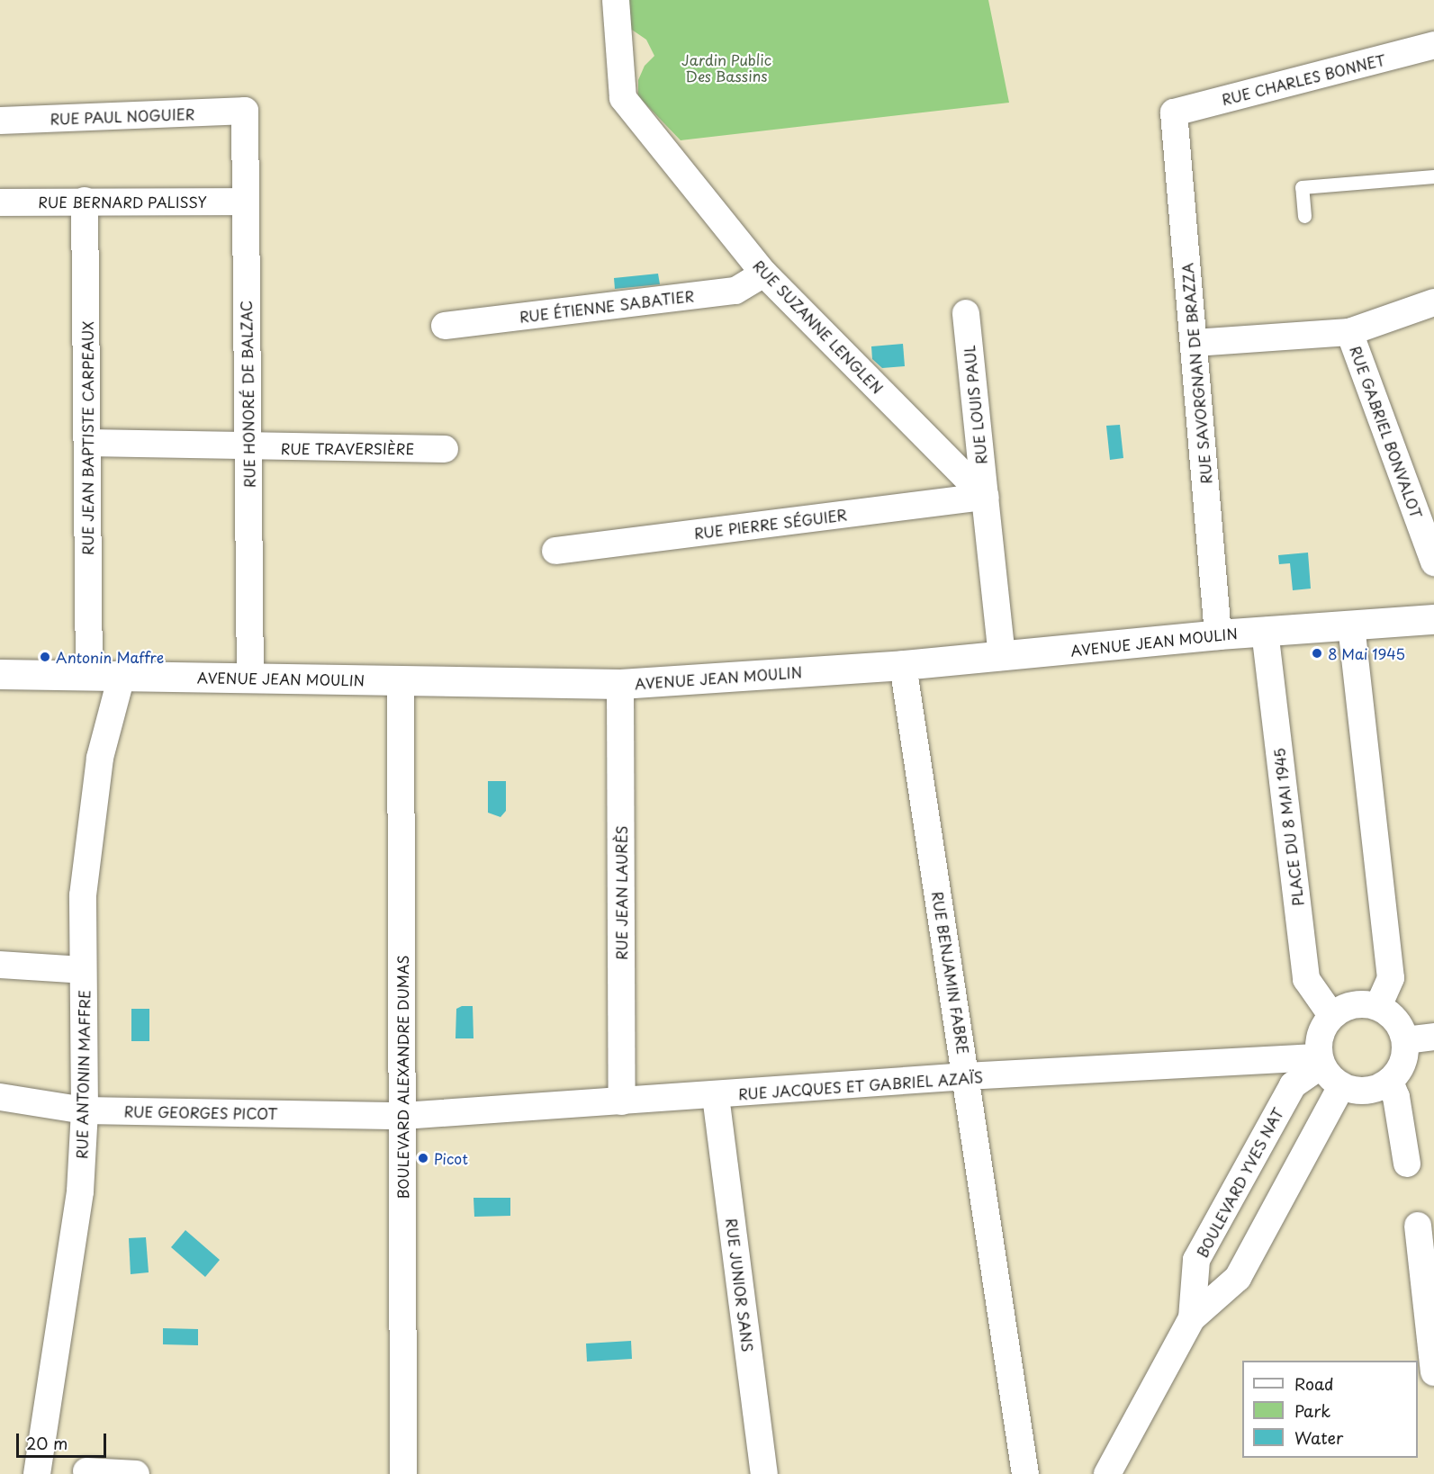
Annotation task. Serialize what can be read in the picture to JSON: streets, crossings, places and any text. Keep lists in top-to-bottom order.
{
  "streets": {
    "street": [
      "RUE CHARLES BONNET",
      "RUE PAUL NOGUIER",
      "RUE BERNARD PALISSY",
      "RUE ÉTIENNE SABATIER",
      "RUE SUZANNE LENGLEN",
      "RUE SAVORGNAN DE BRAZZA",
      "RUE HONORÉ DE BALZAC",
      "RUE LOUIS PAUL",
      "RUE GABRIEL BONVALOT",
      "RUE JEAN BAPTISTE CARPEAUX",
      "RUE TRAVERSIÈRE",
      "RUE PIERRE SÉGUIER",
      "AVENUE JEAN MOULIN",
      "PLACE DU 8 MAI 1945",
      "RUE JEAN LAURÈS",
      "RUE BENJAMIN FABRE",
      "RUE ANTONIN MAFFRE",
      "BOULEVARD ALEXANDRE DUMAS",
      "RUE JACQUES ET GABRIEL AZAÏS",
      "RUE GEORGES PICOT",
      "BOULEVARD YVES NAT",
      "RUE JUNIOR SANS"
    ]
  },
  "crossings": [
    ["RUE CHARLES BONNET", "RUE SAVORGNAN DE BRAZZA"],
    ["RUE PAUL NOGUIER", "RUE HONORÉ DE BALZAC"],
    ["RUE BERNARD PALISSY", "RUE HONORÉ DE BALZAC"],
    ["RUE BERNARD PALISSY", "RUE JEAN BAPTISTE CARPEAUX"],
    ["RUE ÉTIENNE SABATIER", "RUE SUZANNE LENGLEN"],
    ["RUE SUZANNE LENGLEN", "RUE LOUIS PAUL"],
    ["RUE SUZANNE LENGLEN", "RUE PIERRE SÉGUIER"],
    ["RUE SAVORGNAN DE BRAZZA", "AVENUE JEAN MOULIN"],
    ["RUE HONORÉ DE BALZAC", "RUE TRAVERSIÈRE"],
    ["RUE HONORÉ DE BALZAC", "AVENUE JEAN MOULIN"],
    ["RUE LOUIS PAUL", "RUE PIERRE SÉGUIER"],
    ["RUE JEAN BAPTISTE CARPEAUX", "RUE TRAVERSIÈRE"],
    ["RUE JEAN BAPTISTE CARPEAUX", "AVENUE JEAN MOULIN"],
    ["AVENUE JEAN MOULIN", "PLACE DU 8 MAI 1945"],
    ["AVENUE JEAN MOULIN", "RUE JEAN LAURÈS"],
    ["AVENUE JEAN MOULIN", "RUE BENJAMIN FABRE"],
    ["AVENUE JEAN MOULIN", "RUE ANTONIN MAFFRE"],
    ["AVENUE JEAN MOULIN", "BOULEVARD ALEXANDRE DUMAS"],
    ["PLACE DU 8 MAI 1945", "RUE JACQUES ET GABRIEL AZAÏS"],
    ["PLACE DU 8 MAI 1945", "BOULEVARD YVES NAT"],
    ["RUE JEAN LAURÈS", "RUE JACQUES ET GABRIEL AZAÏS"],
    ["RUE BENJAMIN FABRE", "RUE JACQUES ET GABRIEL AZAÏS"],
    ["RUE ANTONIN MAFFRE", "RUE GEORGES PICOT"],
    ["BOULEVARD ALEXANDRE DUMAS", "RUE JACQUES ET GABRIEL AZAÏS"],
    ["BOULEVARD ALEXANDRE DUMAS", "RUE GEORGES PICOT"],
    ["RUE JACQUES ET GABRIEL AZAÏS", "RUE GEORGES PICOT"],
    ["RUE JACQUES ET GABRIEL AZAÏS", "BOULEVARD YVES NAT"],
    ["RUE JACQUES ET GABRIEL AZAÏS", "RUE JUNIOR SANS"]
  ],
  "parks": ["Jardin Public Des Bassins"],
  "places": ["8 Mai 1945", "Antonin Maffre", "Picot"],
  "legend": ["Road", "Park", "Water"],
  "scale_bar": "20 m"
}
